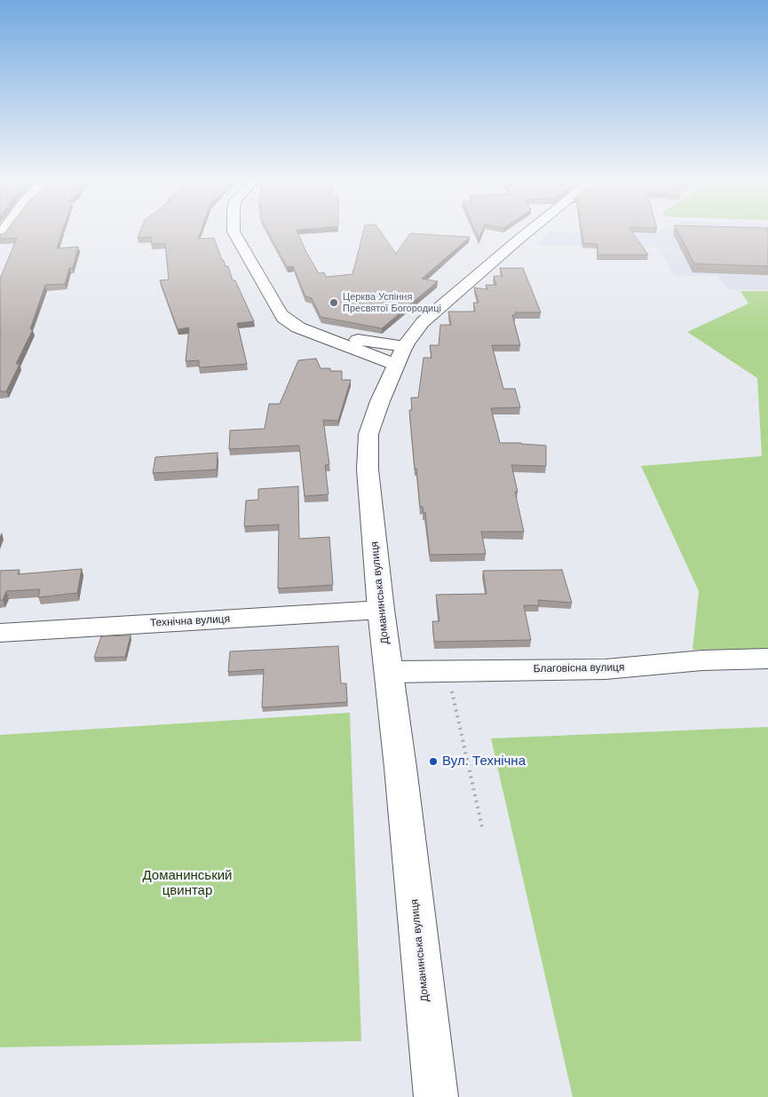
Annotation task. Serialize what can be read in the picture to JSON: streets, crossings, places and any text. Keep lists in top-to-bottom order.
{
  "streets": {
    "street": ["Доманинська вулиця", "Технічна вулиця", "Благовісна вулиця"]
  },
  "crossings": [
    ["Доманинська вулиця", "Технічна вулиця"],
    ["Доманинська вулиця", "Благовісна вулиця"]
  ],
  "parks": ["Доманинський цвинтар"],
  "places": ["Церква Успіння Пресвятої Богородиці", "Вул. Технічна"]
}
